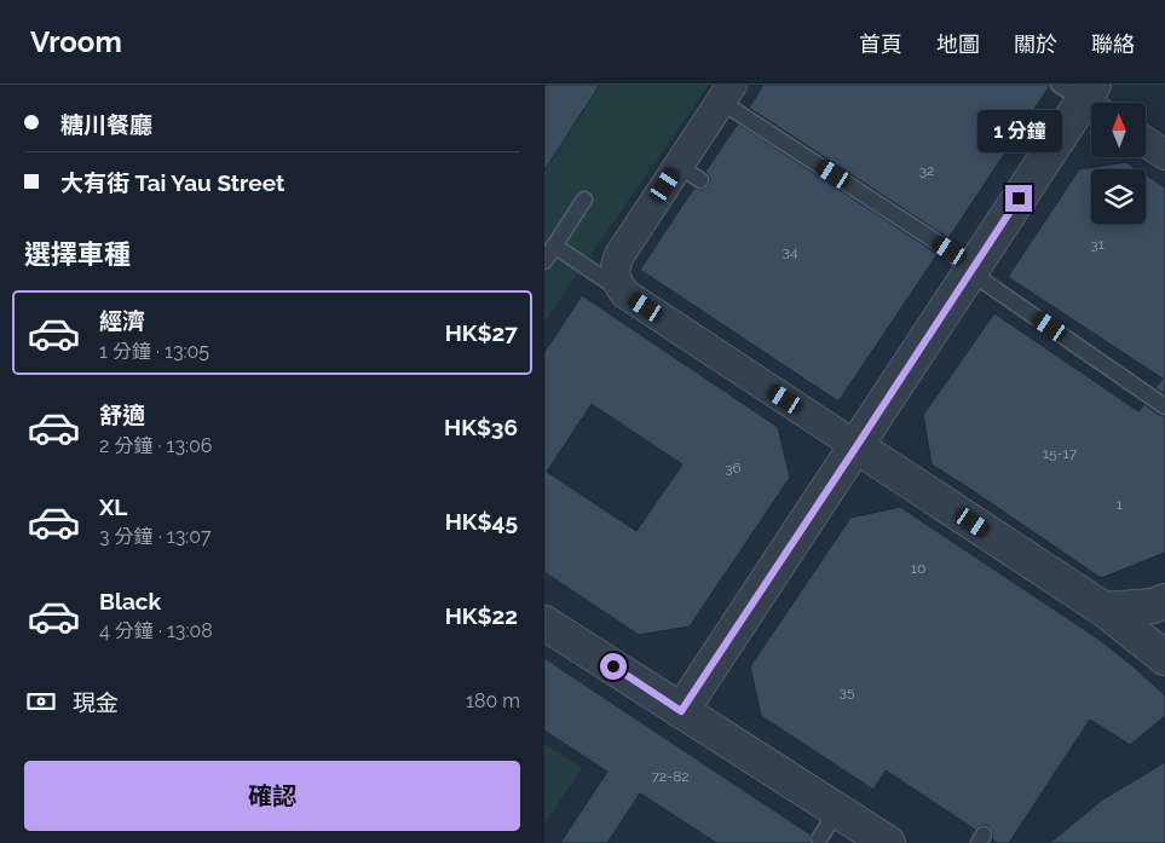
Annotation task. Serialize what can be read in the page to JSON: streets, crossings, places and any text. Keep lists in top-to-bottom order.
{
  "house_numbers": [
    "32",
    "31",
    "34",
    "15-17",
    "36",
    "1",
    "10",
    "35",
    "72-82"
  ],
  "north": "top",
  "page": {
    "header": "Vroom",
    "nav": [
      "首頁",
      "地圖",
      "關於",
      "聯絡"
    ],
    "banner": ["糖川餐廳", "大有街 Tai Yau Street"],
    "bubble": "1 分鐘",
    "heading": "選擇車種",
    "list": [
      {
        "name": "經濟",
        "note": "1 分鐘 · 13:05",
        "value": "HK$27"
      },
      {
        "name": "舒適",
        "note": "2 分鐘 · 13:06",
        "value": "HK$36"
      },
      {
        "name": "XL",
        "note": "3 分鐘 · 13:07",
        "value": "HK$45"
      },
      {
        "name": "Black",
        "note": "4 分鐘 · 13:08",
        "value": "HK$22"
      }
    ],
    "pay": ["現金", "180 m"],
    "buttons": "確認"
  }
}
